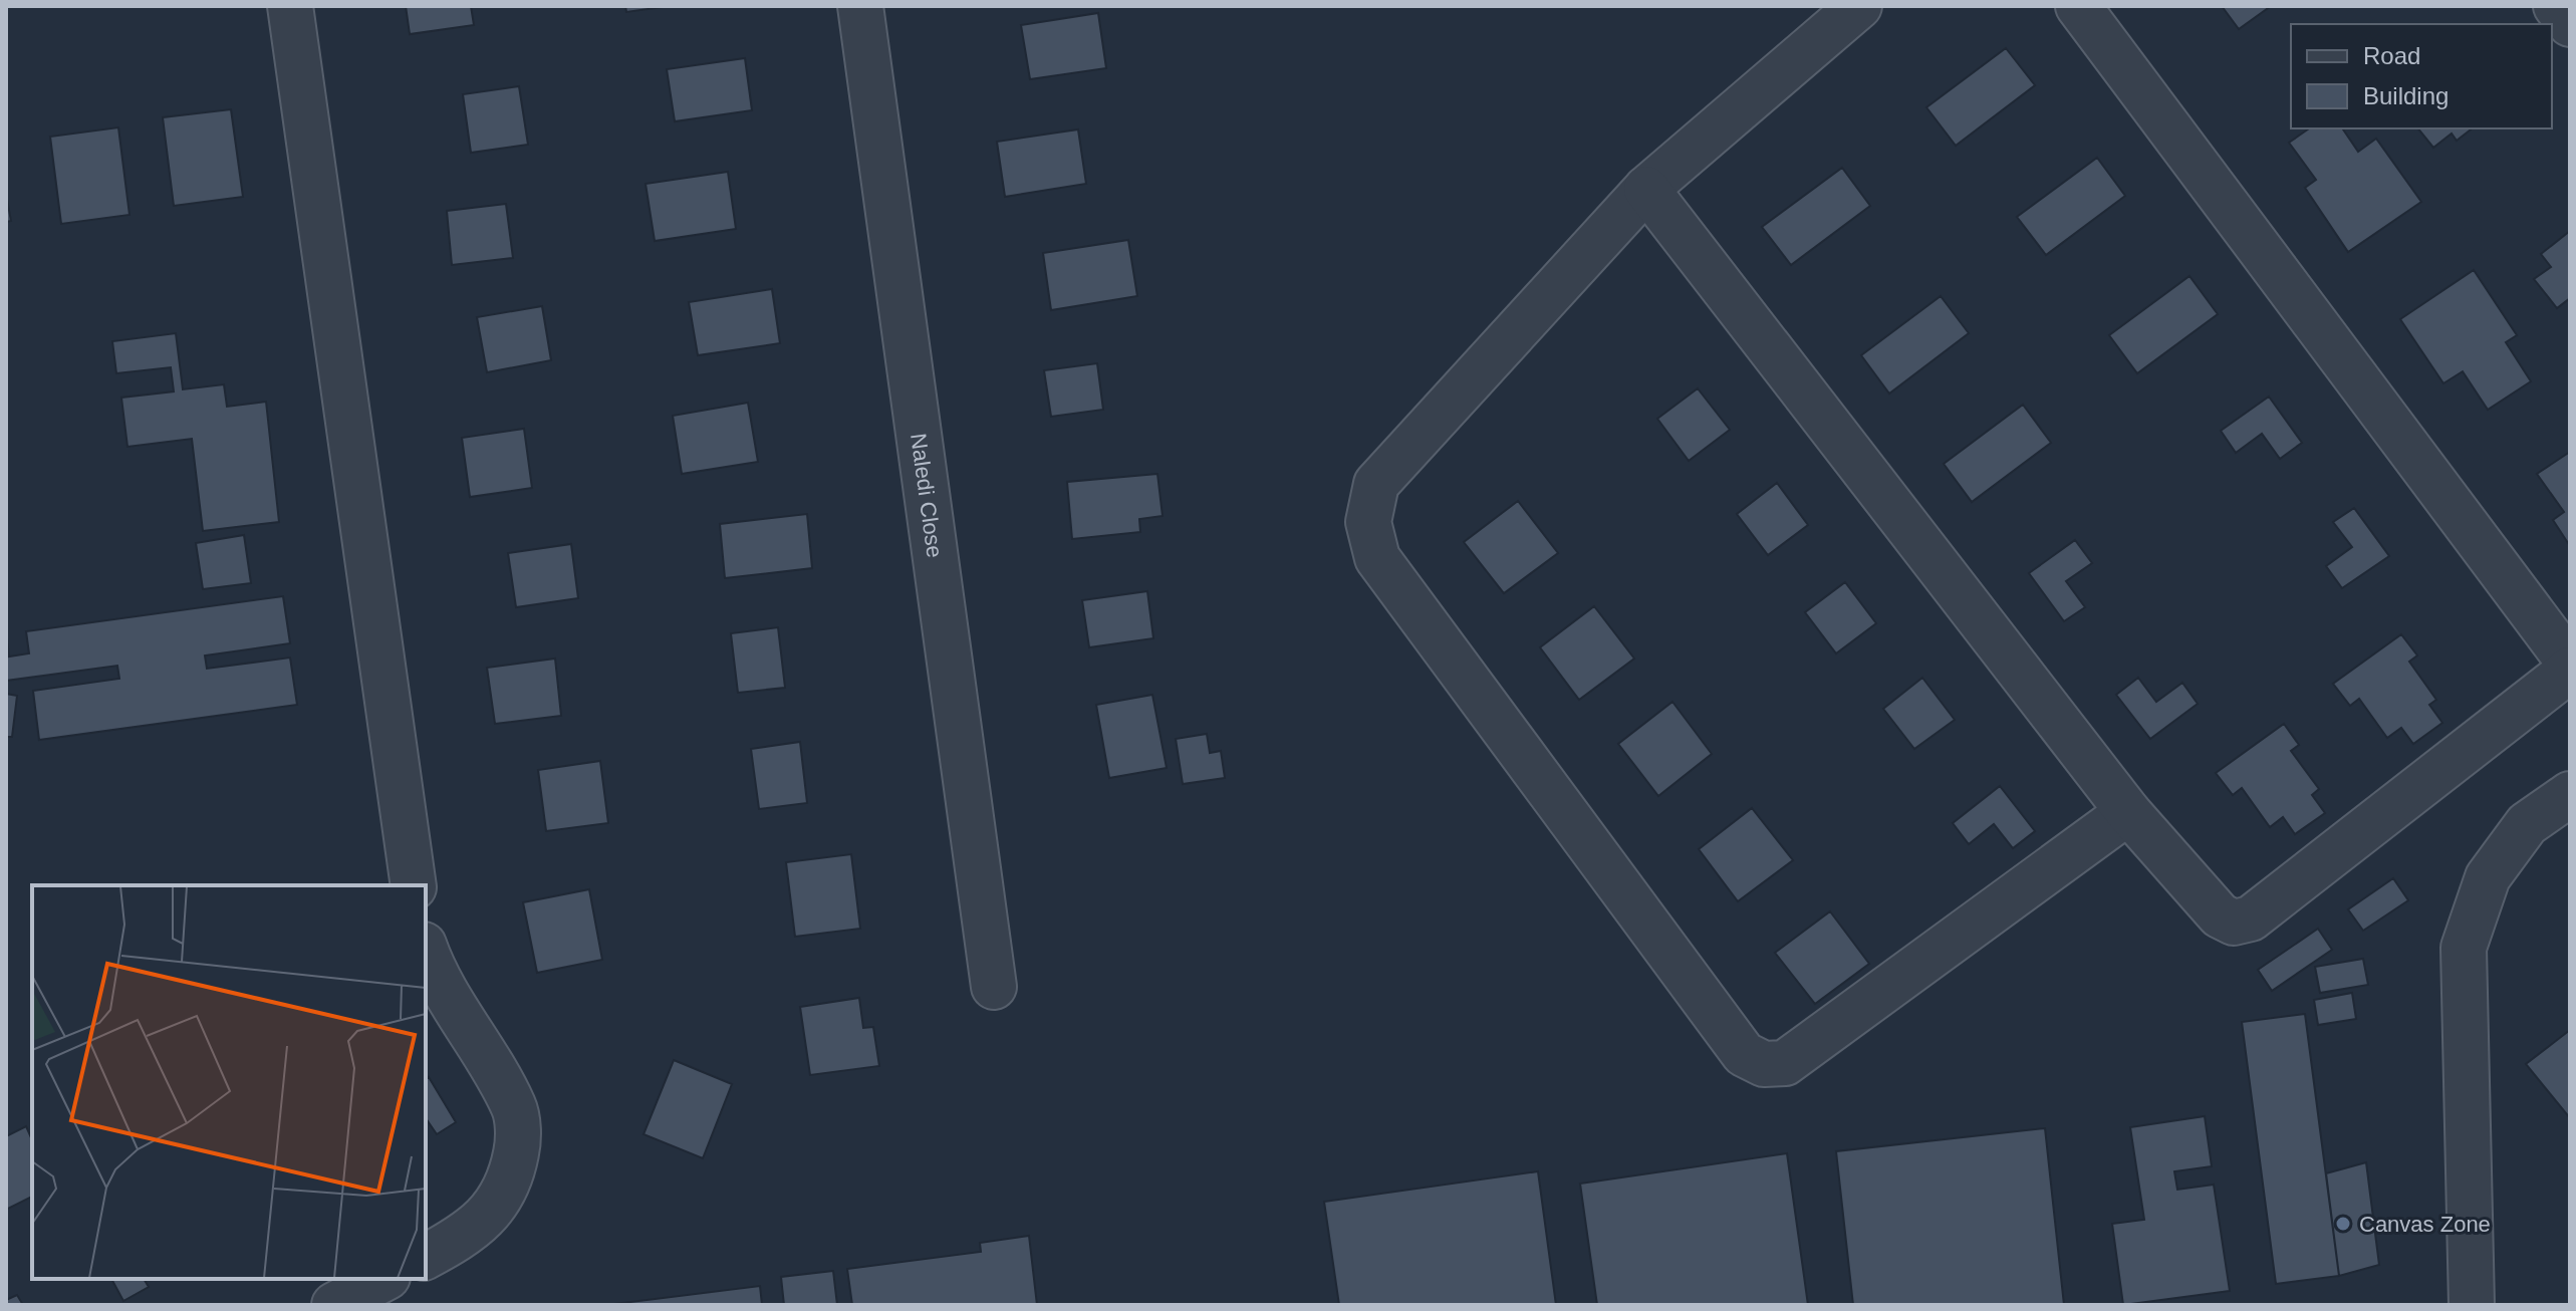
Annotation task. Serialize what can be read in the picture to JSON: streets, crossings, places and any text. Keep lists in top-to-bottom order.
{
  "streets": {
    "street": ["Naledi Close"]
  },
  "places": ["Canvas Zone"],
  "legend": ["Road", "Building"]
}
